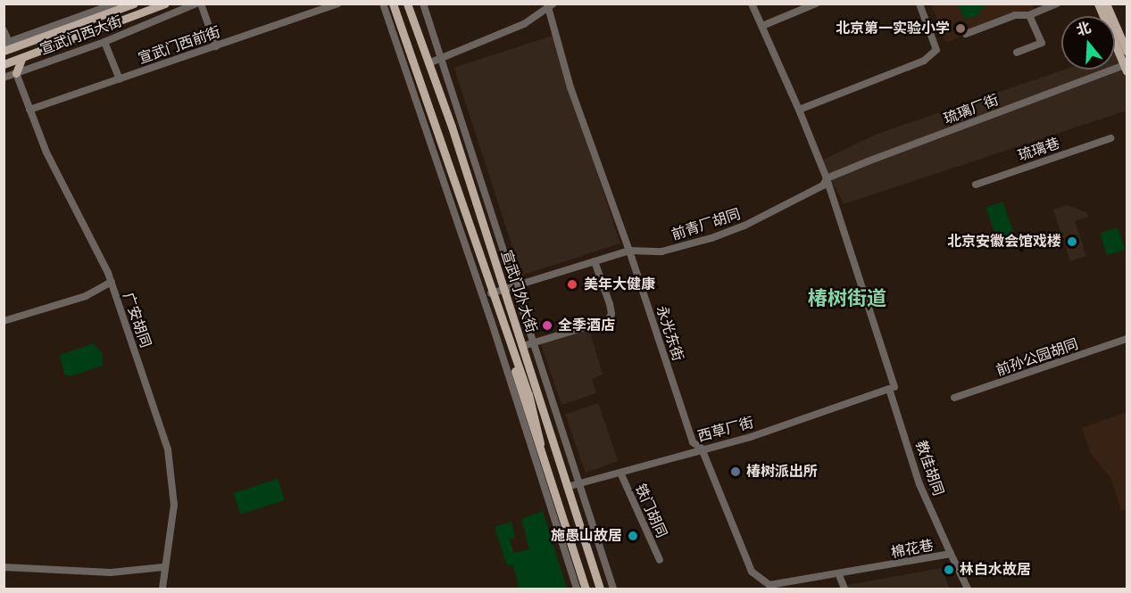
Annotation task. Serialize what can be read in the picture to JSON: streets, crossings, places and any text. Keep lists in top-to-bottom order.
{
  "streets": {
    "main road": ["宣武门西大街", "宣武门外大街"],
    "street": [
      "宣武门西前街",
      "琉璃厂街",
      "琉璃巷",
      "前青厂胡同",
      "广安胡同",
      "永光东街",
      "前孙公园胡同",
      "西草厂街",
      "教佳胡同",
      "铁门胡同",
      "棉花巷"
    ]
  },
  "crossings": [
    ["宣武门西大街", "广安胡同"],
    ["宣武门西前街", "广安胡同"],
    ["琉璃厂街", "前青厂胡同"],
    ["琉璃厂街", "教佳胡同"],
    ["前青厂胡同", "宣武门外大街"],
    ["前青厂胡同", "永光东街"],
    ["前青厂胡同", "教佳胡同"],
    ["宣武门外大街", "西草厂街"],
    ["永光东街", "西草厂街"],
    ["永光东街", "棉花巷"],
    ["西草厂街", "教佳胡同"],
    ["西草厂街", "铁门胡同"],
    ["教佳胡同", "棉花巷"]
  ],
  "districts": ["椿树街道"],
  "places": [
    "北京第一实验小学",
    "北京安徽会馆戏楼",
    "美年大健康",
    "全季酒店",
    "椿树派出所",
    "施愚山故居",
    "林白水故居"
  ],
  "north": "top"
}
